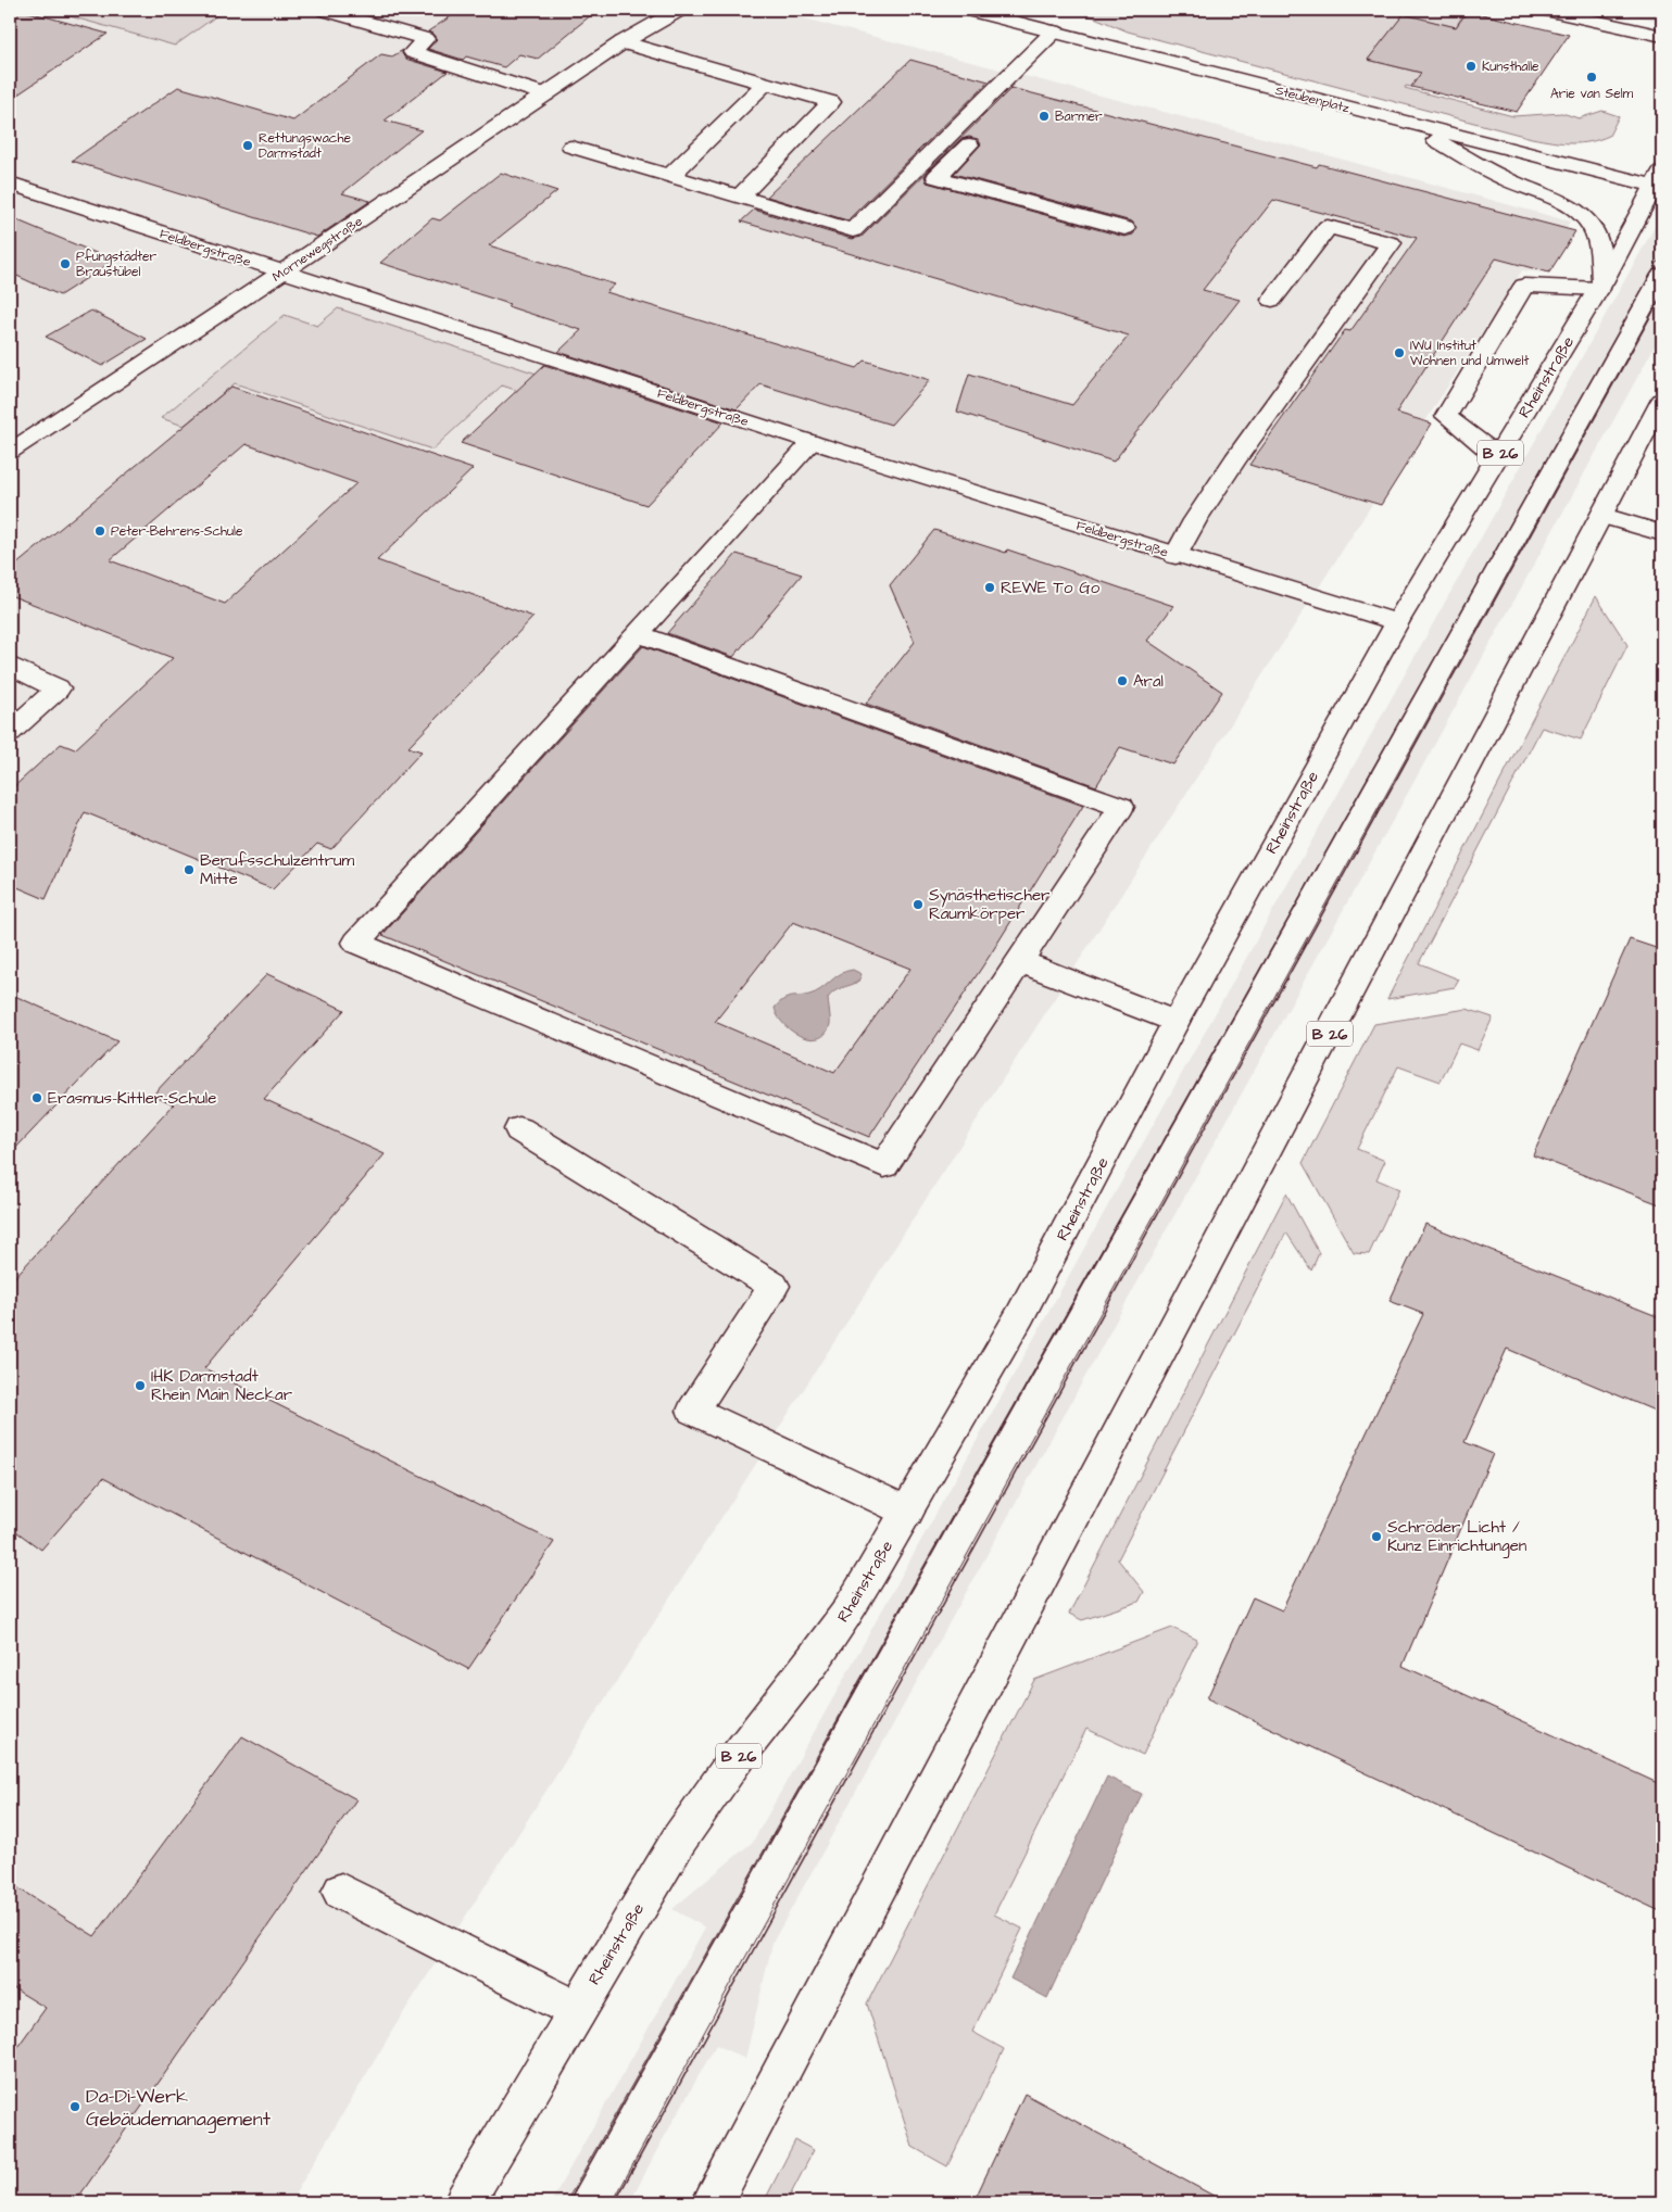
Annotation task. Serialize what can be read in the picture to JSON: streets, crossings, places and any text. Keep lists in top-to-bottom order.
{
  "streets": {
    "main road": [
      "Steubenplatz",
      "Feldbergstraße",
      "Mornewegstraße",
      "Rheinstraße",
      "B 26"
    ]
  },
  "crossings": [
    ["Steubenplatz", "Rheinstraße"],
    ["Feldbergstraße", "Mornewegstraße"],
    ["Feldbergstraße", "Rheinstraße"]
  ],
  "places": [
    "Kunsthalle",
    "Arie van Selm",
    "Barmer",
    "Rettungswache Darmstadt",
    "Pfungstädter Braustübel",
    "IWU Institut Wohnen und Umwelt",
    "Peter-Behrens-Schule",
    "REWE To Go",
    "Aral",
    "Berufsschulzentrum Mitte",
    "Synästhetischer Raumkörper",
    "Erasmus-Kittler-Schule",
    "IHK Darmstadt Rhein Main Neckar",
    "Schröder Licht / Kunz Einrichtungen",
    "Da-Di-Werk Gebäudemanagement"
  ]
}
